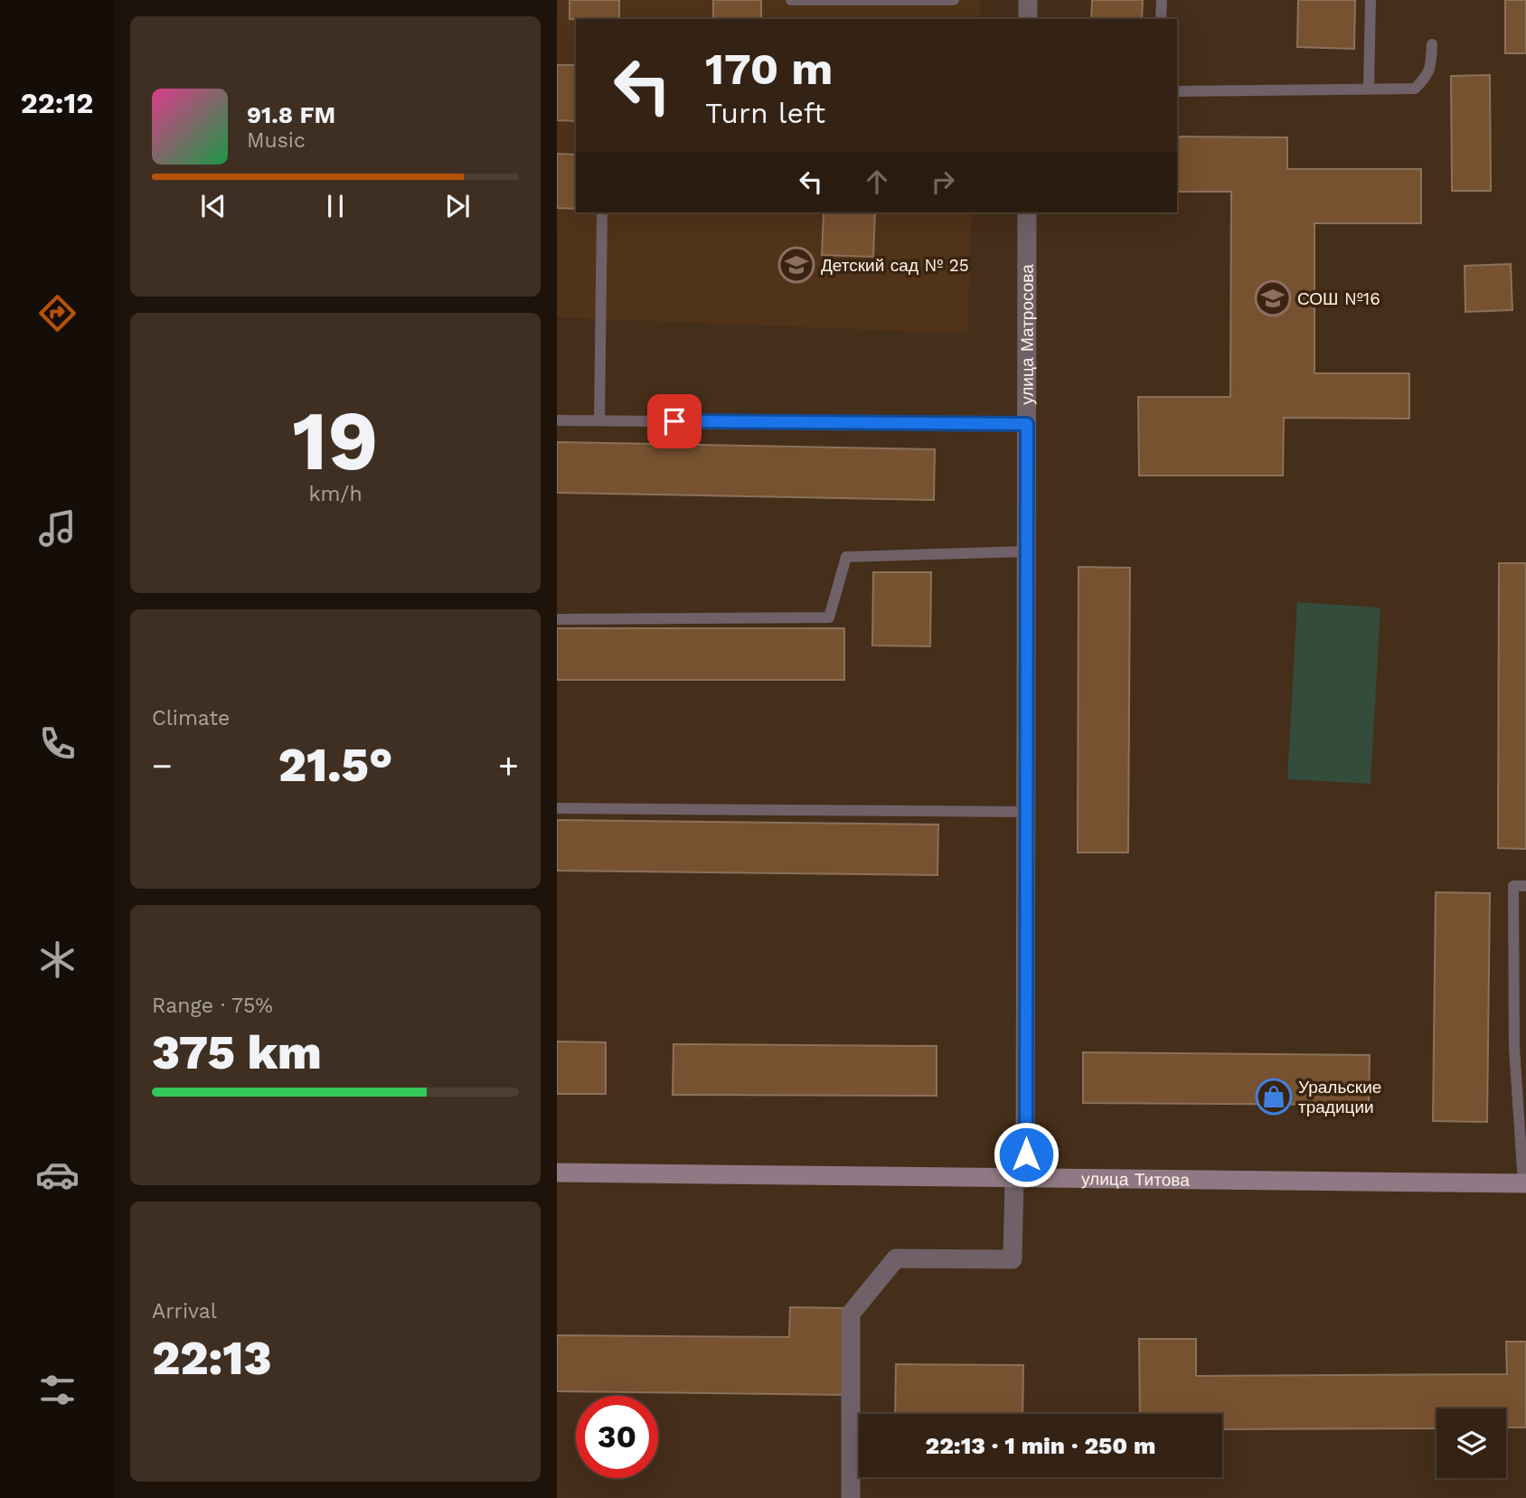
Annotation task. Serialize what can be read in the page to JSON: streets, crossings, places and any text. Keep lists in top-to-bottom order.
{
  "streets": {
    "street": ["улица Матросова", "улица Титова"]
  },
  "crossings": [
    ["улица Матросова", "улица Титова"]
  ],
  "places": {
    "school or university": ["Детский сад № 25", "СОШ №16"],
    "shop": ["Уральские традиции"]
  },
  "page": {
    "tabs": "22:12",
    "turn": ["170 m", "Turn left"],
    "song": ["91.8 FM", "Music"],
    "tile": [
      ["19", "km/h"],
      "Climate",
      ["Range · 75%", "375 km"],
      ["Arrival", "22:13"]
    ],
    "heat": ["−", "21.5°", "+"],
    "limit": "30",
    "trip": "22:13 · 1 min · 250 m"
  }
}
